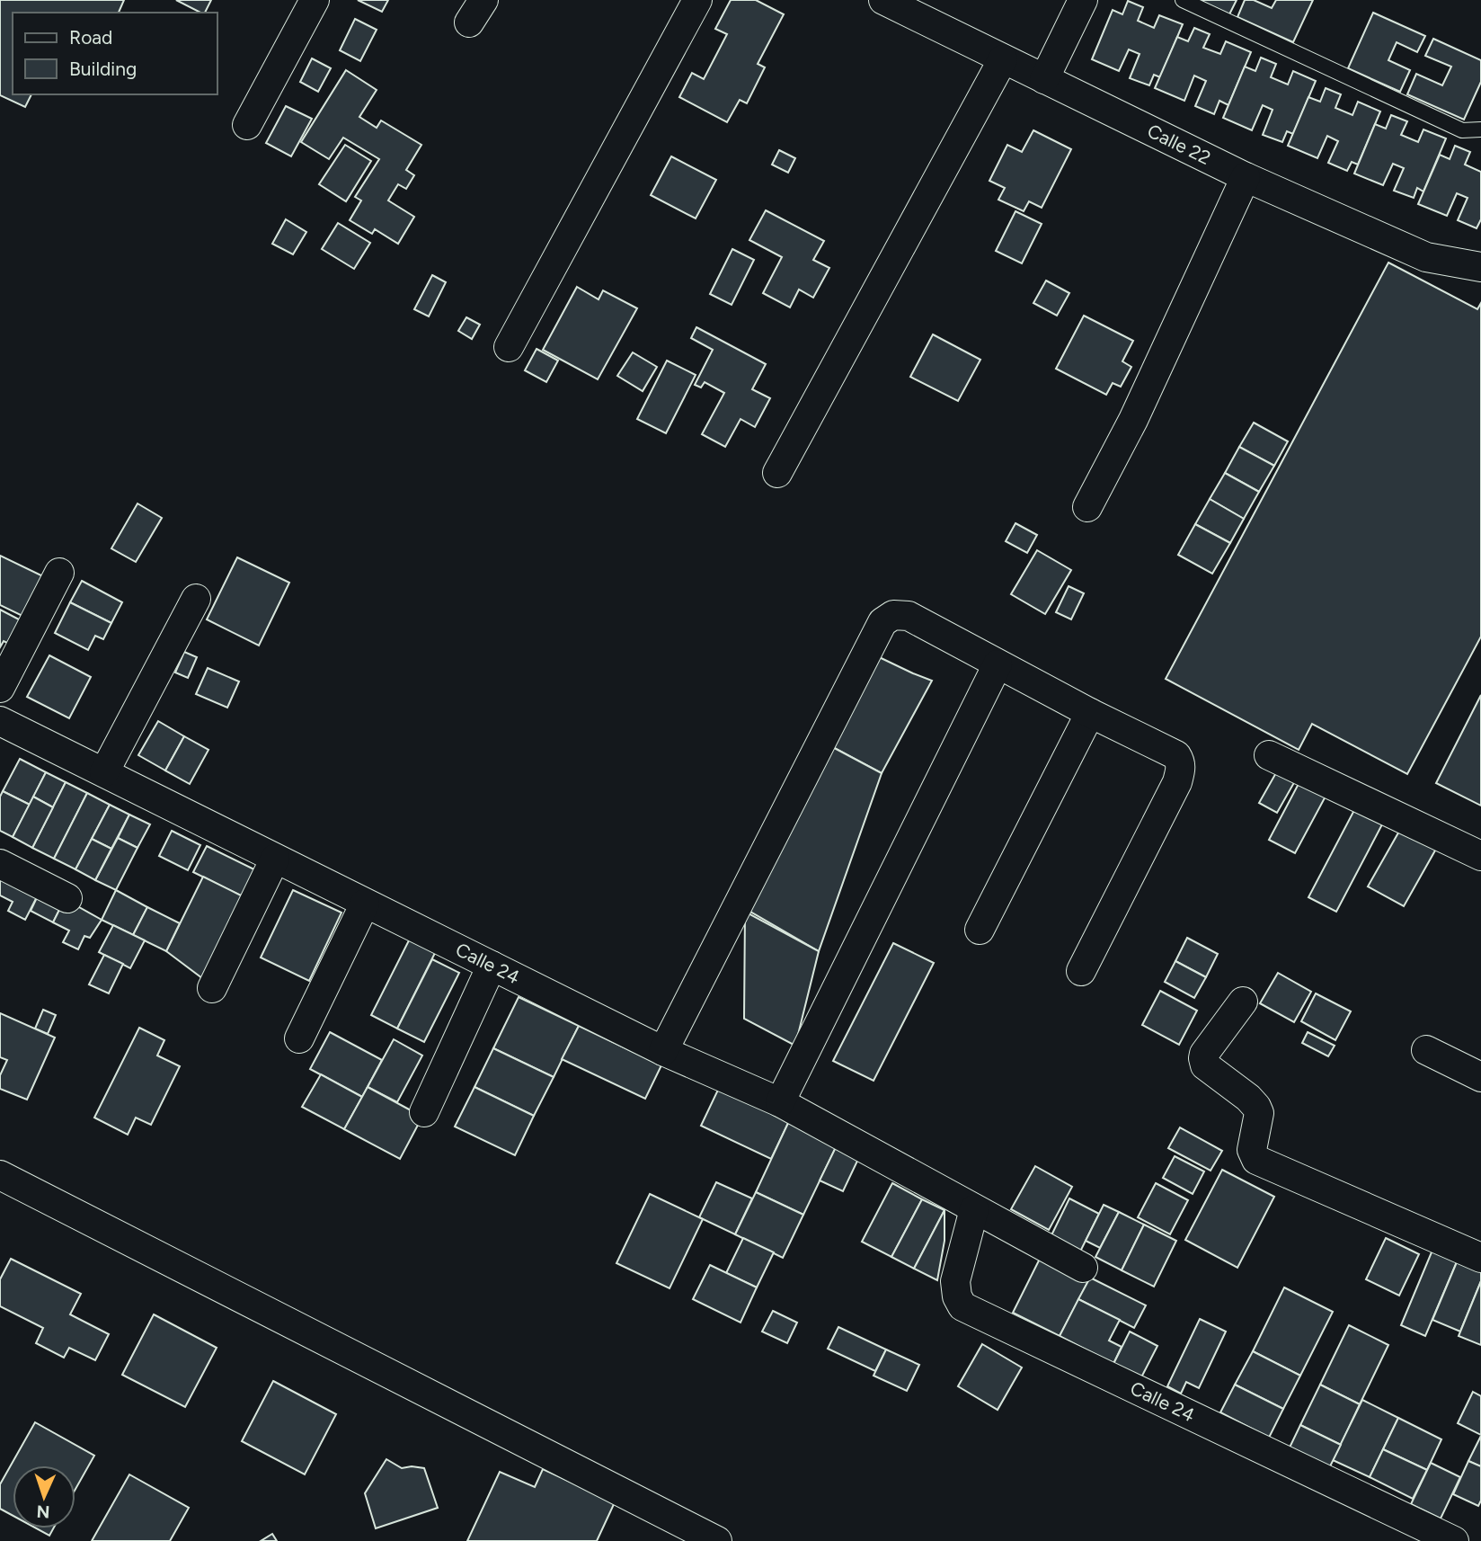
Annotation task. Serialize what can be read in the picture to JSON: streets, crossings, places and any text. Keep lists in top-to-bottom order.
{
  "streets": {
    "street": ["Calle 22", "Calle 24"]
  },
  "legend": ["Road", "Building"],
  "north": "bottom"
}
